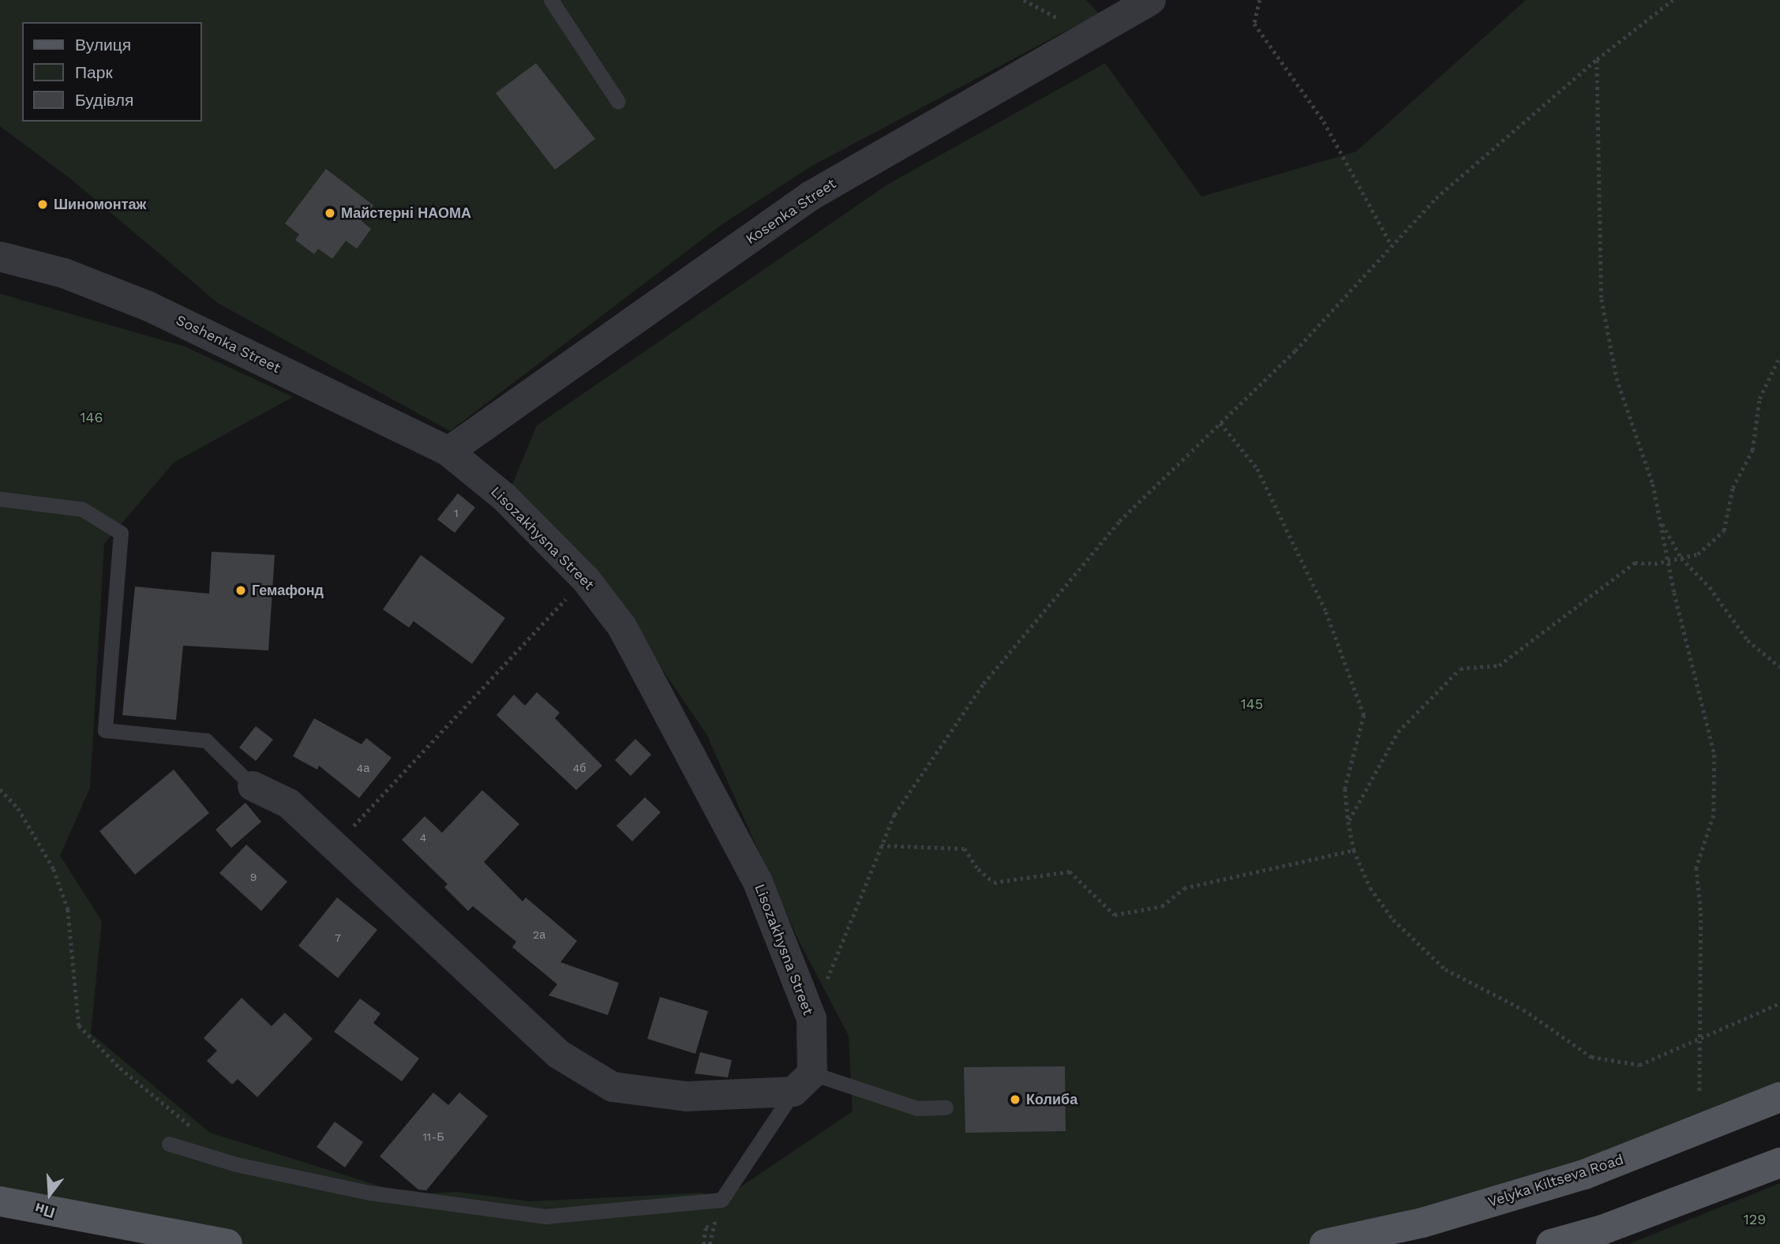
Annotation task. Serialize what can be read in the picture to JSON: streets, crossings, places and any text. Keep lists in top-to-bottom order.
{
  "streets": {
    "main road": ["Velyka Kiltseva Road"],
    "street": ["Kosenka Street", "Soshenka Street", "Lisozakhysna Street"]
  },
  "crossings": [
    ["Kosenka Street", "Soshenka Street"],
    ["Kosenka Street", "Lisozakhysna Street"],
    ["Soshenka Street", "Lisozakhysna Street"]
  ],
  "parks": ["146", "145", "129"],
  "places": [
    "Шиномонтаж",
    "Майстерні НАОМА",
    "Гемафонд",
    "Колиба"
  ],
  "house_numbers": [
    "1",
    "4а",
    "4б",
    "4",
    "9",
    "2а",
    "7",
    "11-Б"
  ],
  "legend": ["Вулиця", "Парк", "Будівля"],
  "north": "bottom"
}
